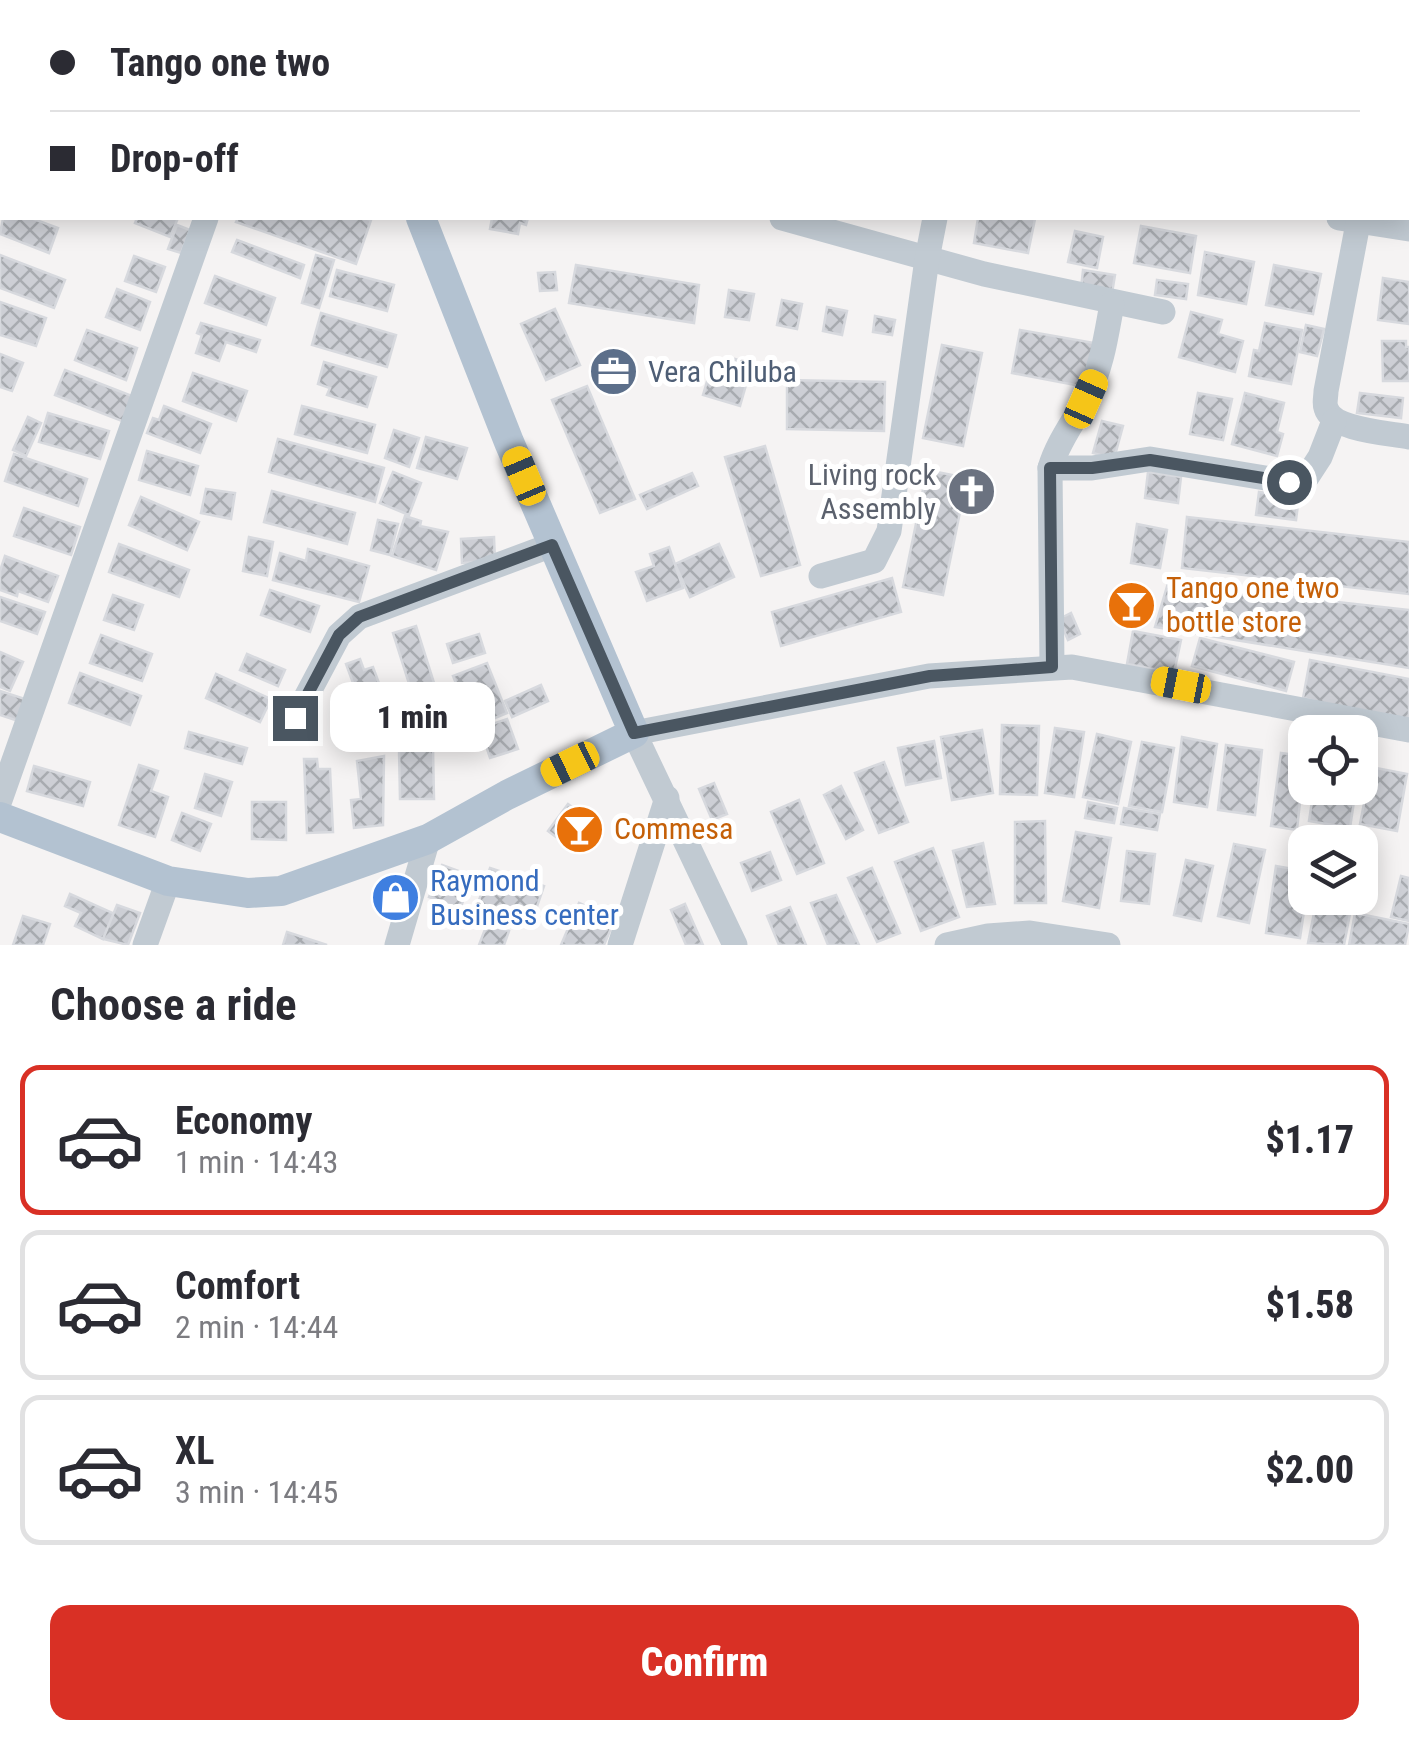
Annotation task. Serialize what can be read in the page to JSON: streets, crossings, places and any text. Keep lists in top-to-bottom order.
{
  "places": {
    "office": ["Vera Chiluba"],
    "church": ["Living rock Assembly"],
    "bar": ["Tango one two bottle store", "Commesa"],
    "shop": ["Raymond Business center"]
  },
  "page": {
    "banner": ["Tango one two", "Drop-off"],
    "bubble": "1 min",
    "heading": "Choose a ride",
    "list": [
      {
        "name": "Economy",
        "note": "1 min · 14:43",
        "value": "$1.17"
      },
      {
        "name": "Comfort",
        "note": "2 min · 14:44",
        "value": "$1.58"
      },
      {
        "name": "XL",
        "note": "3 min · 14:45",
        "value": "$2.00"
      }
    ],
    "buttons": "Confirm"
  }
}
